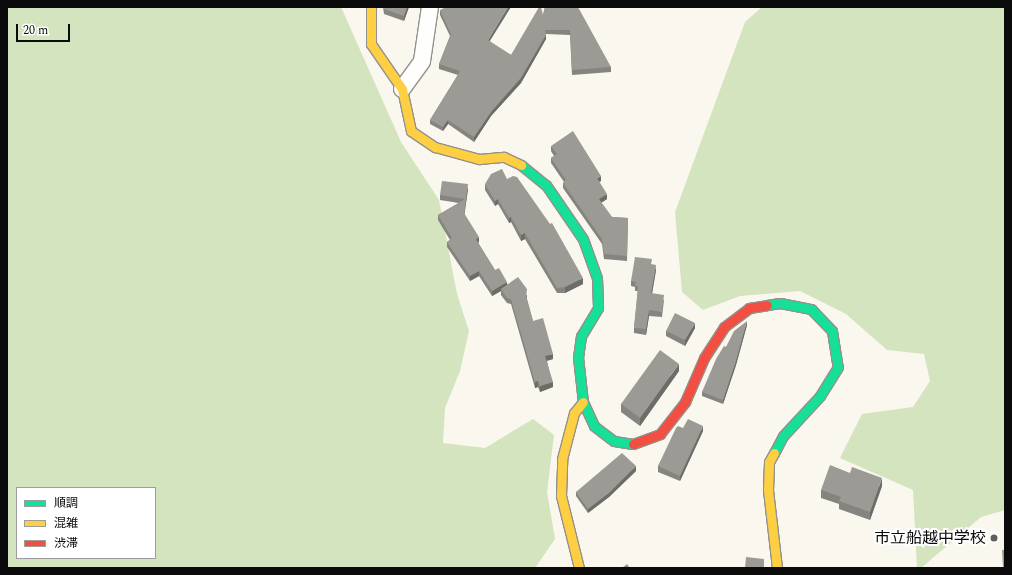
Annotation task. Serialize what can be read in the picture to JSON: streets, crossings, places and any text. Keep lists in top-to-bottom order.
{
  "places": ["市立船越中学校"],
  "legend": ["順調", "混雑", "渋滞"],
  "scale_bar": "20 m"
}
